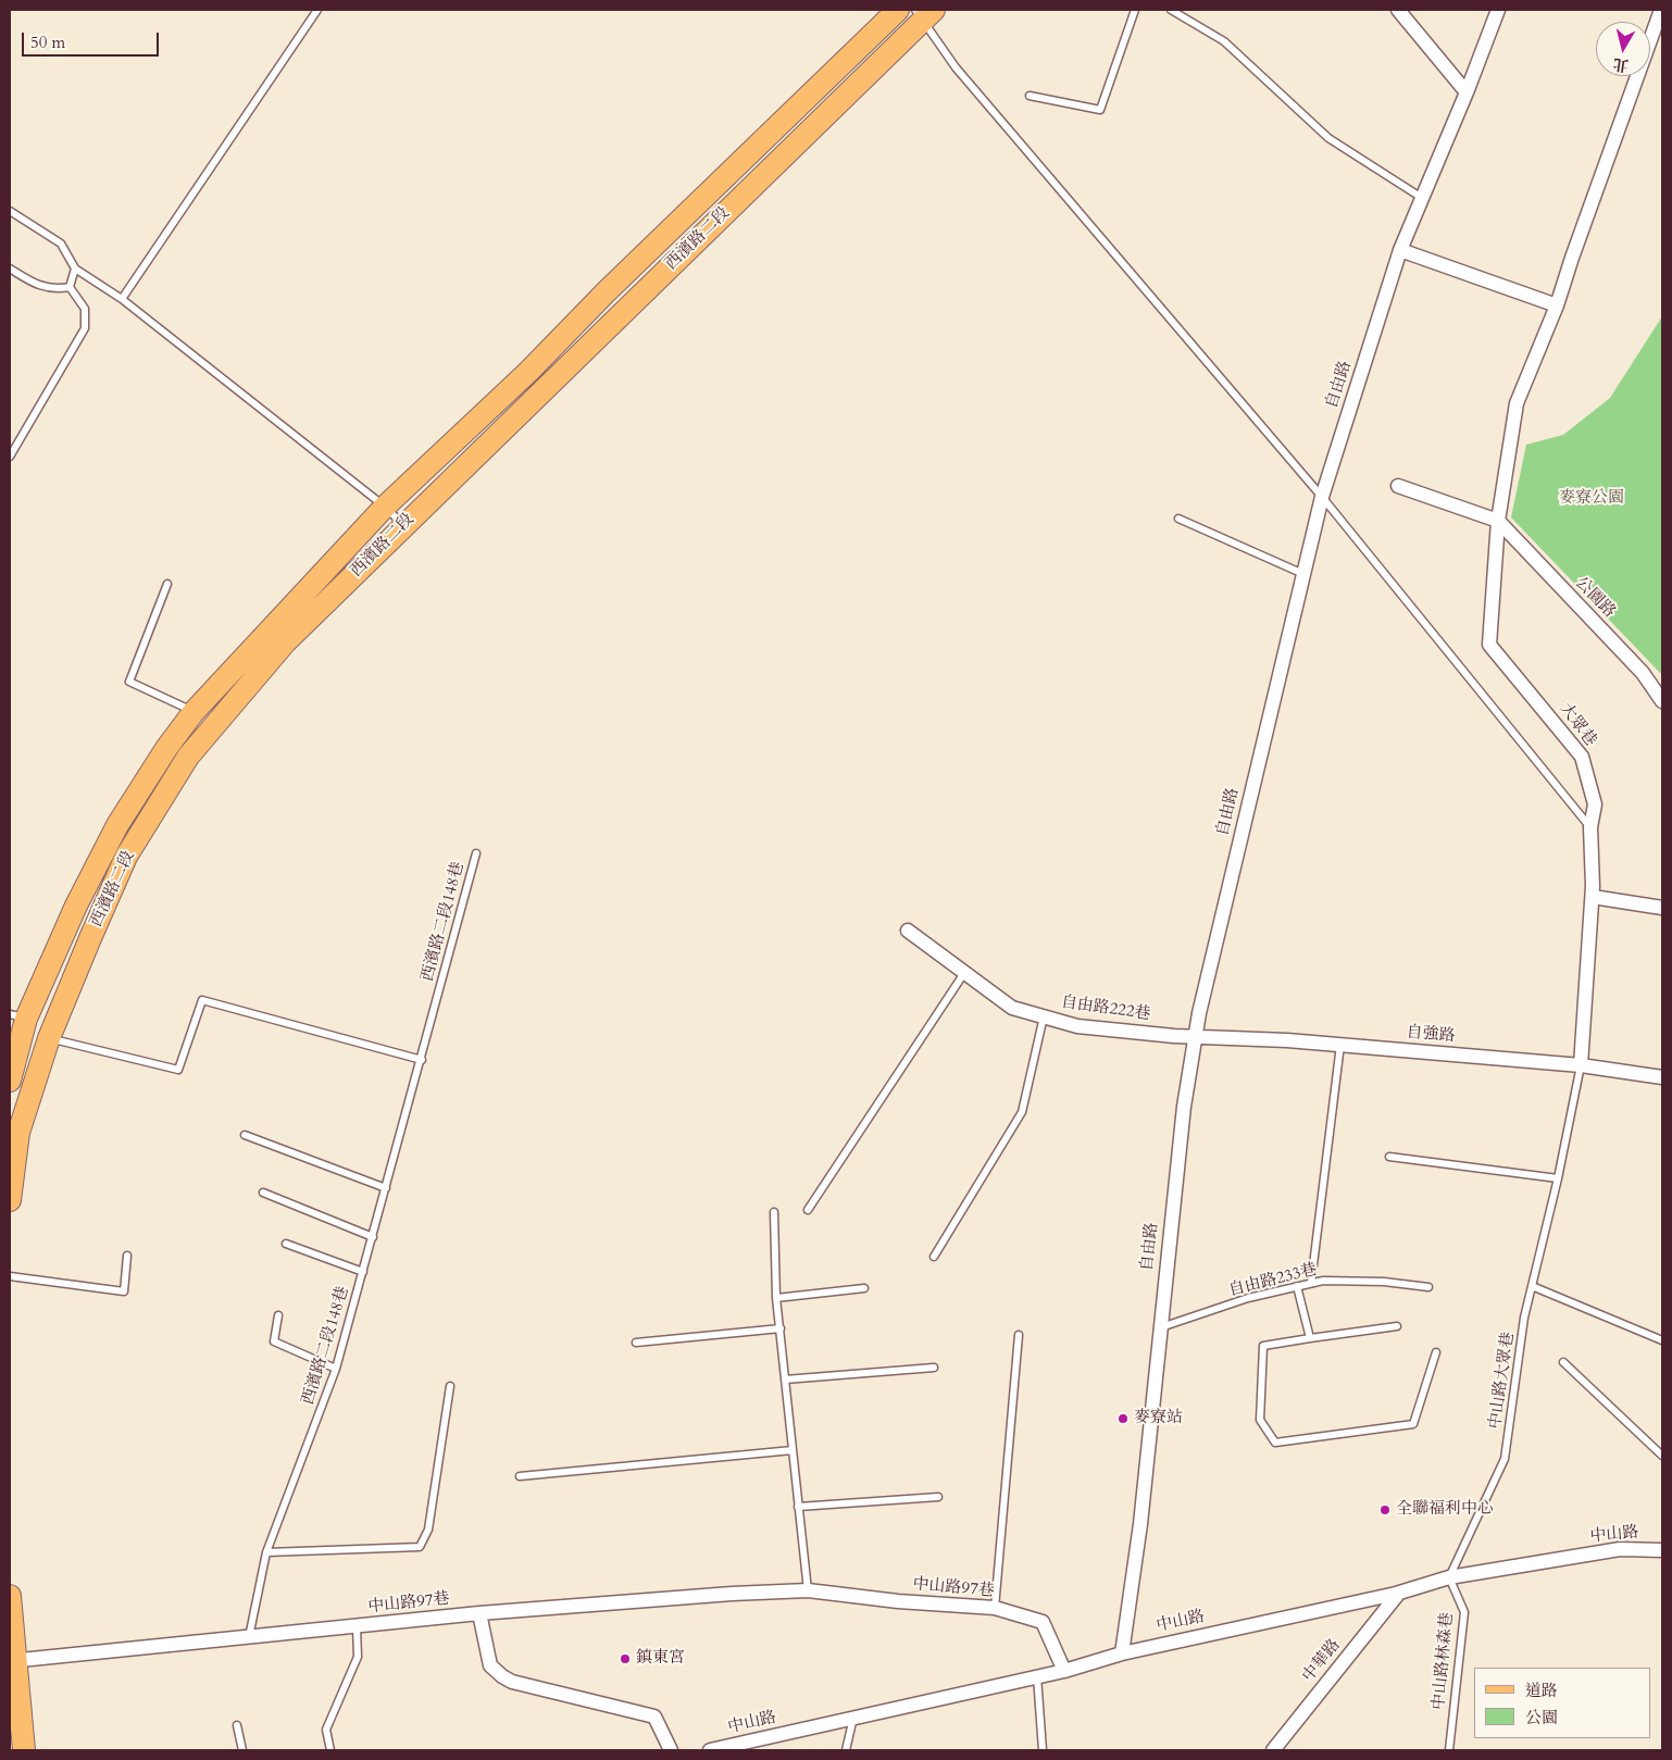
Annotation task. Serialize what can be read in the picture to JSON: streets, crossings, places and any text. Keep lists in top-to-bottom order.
{
  "streets": {
    "main road": ["西濱路二段"],
    "street": [
      "自由路",
      "公園路",
      "大眾巷",
      "自由路222巷",
      "自強路",
      "中山路",
      "中山路97巷",
      "中華路"
    ],
    "lane": [
      "西濱路二段148巷",
      "自由路233巷",
      "中山路大眾巷",
      "中山路林森巷"
    ]
  },
  "crossings": [
    ["自由路", "自由路222巷"],
    ["自由路", "自強路"],
    ["自由路", "自由路233巷"],
    ["自由路", "中山路"],
    ["公園路", "大眾巷"],
    ["大眾巷", "自強路"],
    ["大眾巷", "中山路大眾巷"],
    ["西濱路二段148巷", "中山路97巷"],
    ["自由路222巷", "自強路"],
    ["自強路", "中山路大眾巷"],
    ["中山路大眾巷", "中山路"],
    ["中山路大眾巷", "中山路林森巷"],
    ["中山路", "中山路97巷"],
    ["中山路", "中華路"],
    ["中山路", "中山路林森巷"]
  ],
  "parks": ["麥寮公園"],
  "places": ["麥寮站", "全聯福利中心", "鎮東宮"],
  "legend": ["道路", "公園"],
  "scale_bar": "50 m",
  "north": "bottom"
}
